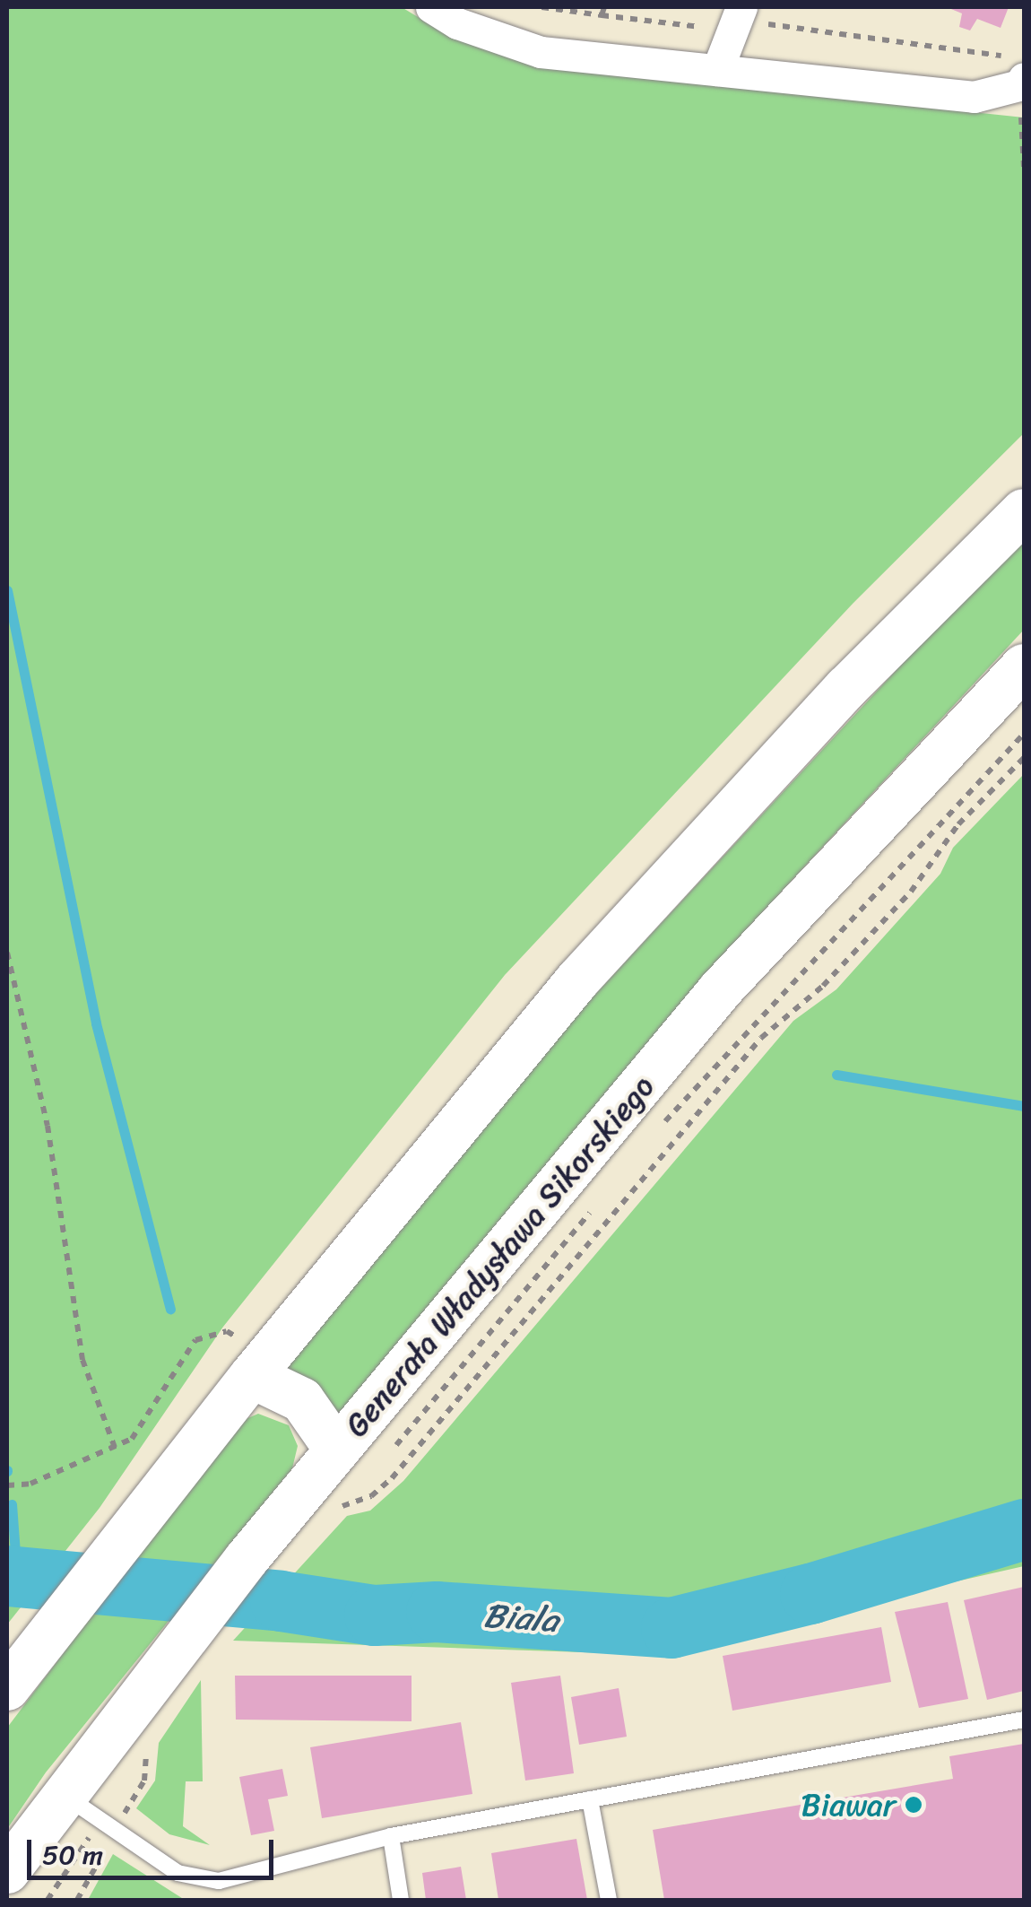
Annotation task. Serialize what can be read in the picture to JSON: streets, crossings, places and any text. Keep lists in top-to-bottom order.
{
  "streets": {
    "main road": ["Generała Władysława Sikorskiego"]
  },
  "water": ["Biala"],
  "places": ["Biawar"],
  "scale_bar": "50 m"
}
